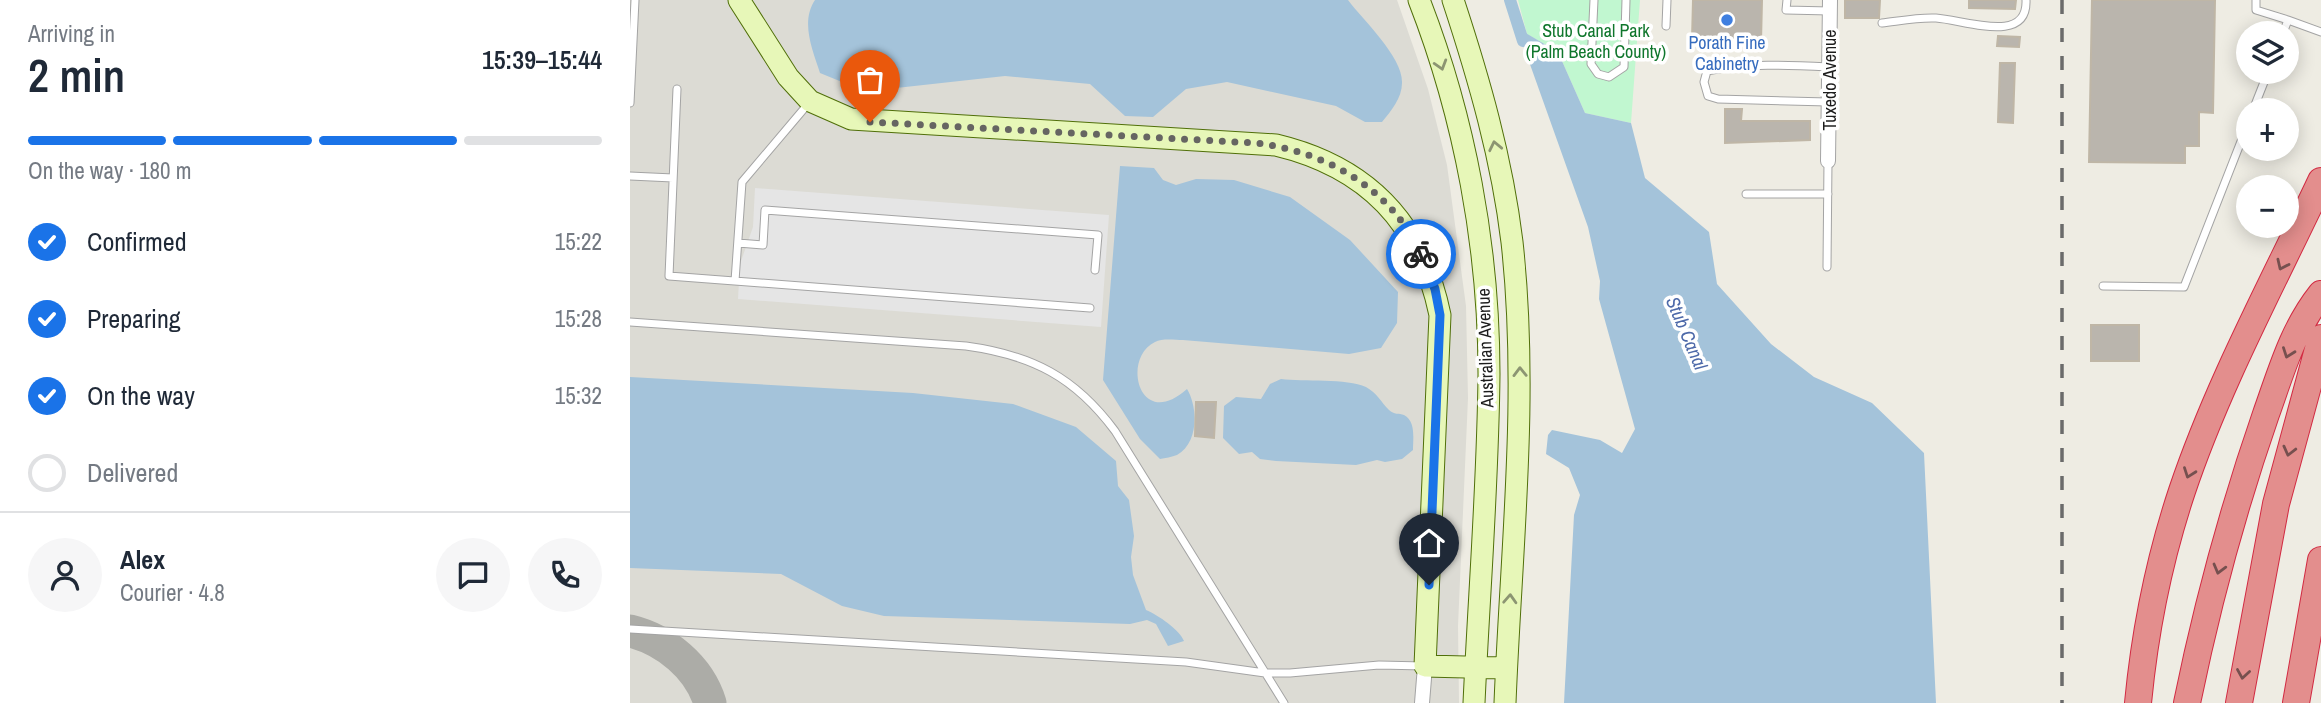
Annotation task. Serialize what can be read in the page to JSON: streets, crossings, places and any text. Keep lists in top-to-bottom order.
{
  "streets": {
    "main road": ["Australian Avenue"],
    "street": ["Tuxedo Avenue"]
  },
  "water": ["Stub Canal"],
  "parks": ["Stub Canal Park (Palm Beach County)"],
  "places": ["Porath Fine Cabinetry"],
  "page": {
    "heading": ["2 min", "Arriving in", "15:39–15:44"],
    "panel": ["Alex", "Courier · 4.8"],
    "map_buttons": ["+", "−"],
    "bar": "On the way · 180 m",
    "list": [
      ["Confirmed", "15:22"],
      ["Preparing", "15:28"],
      ["On the way", "15:32"],
      "Delivered"
    ]
  }
}
